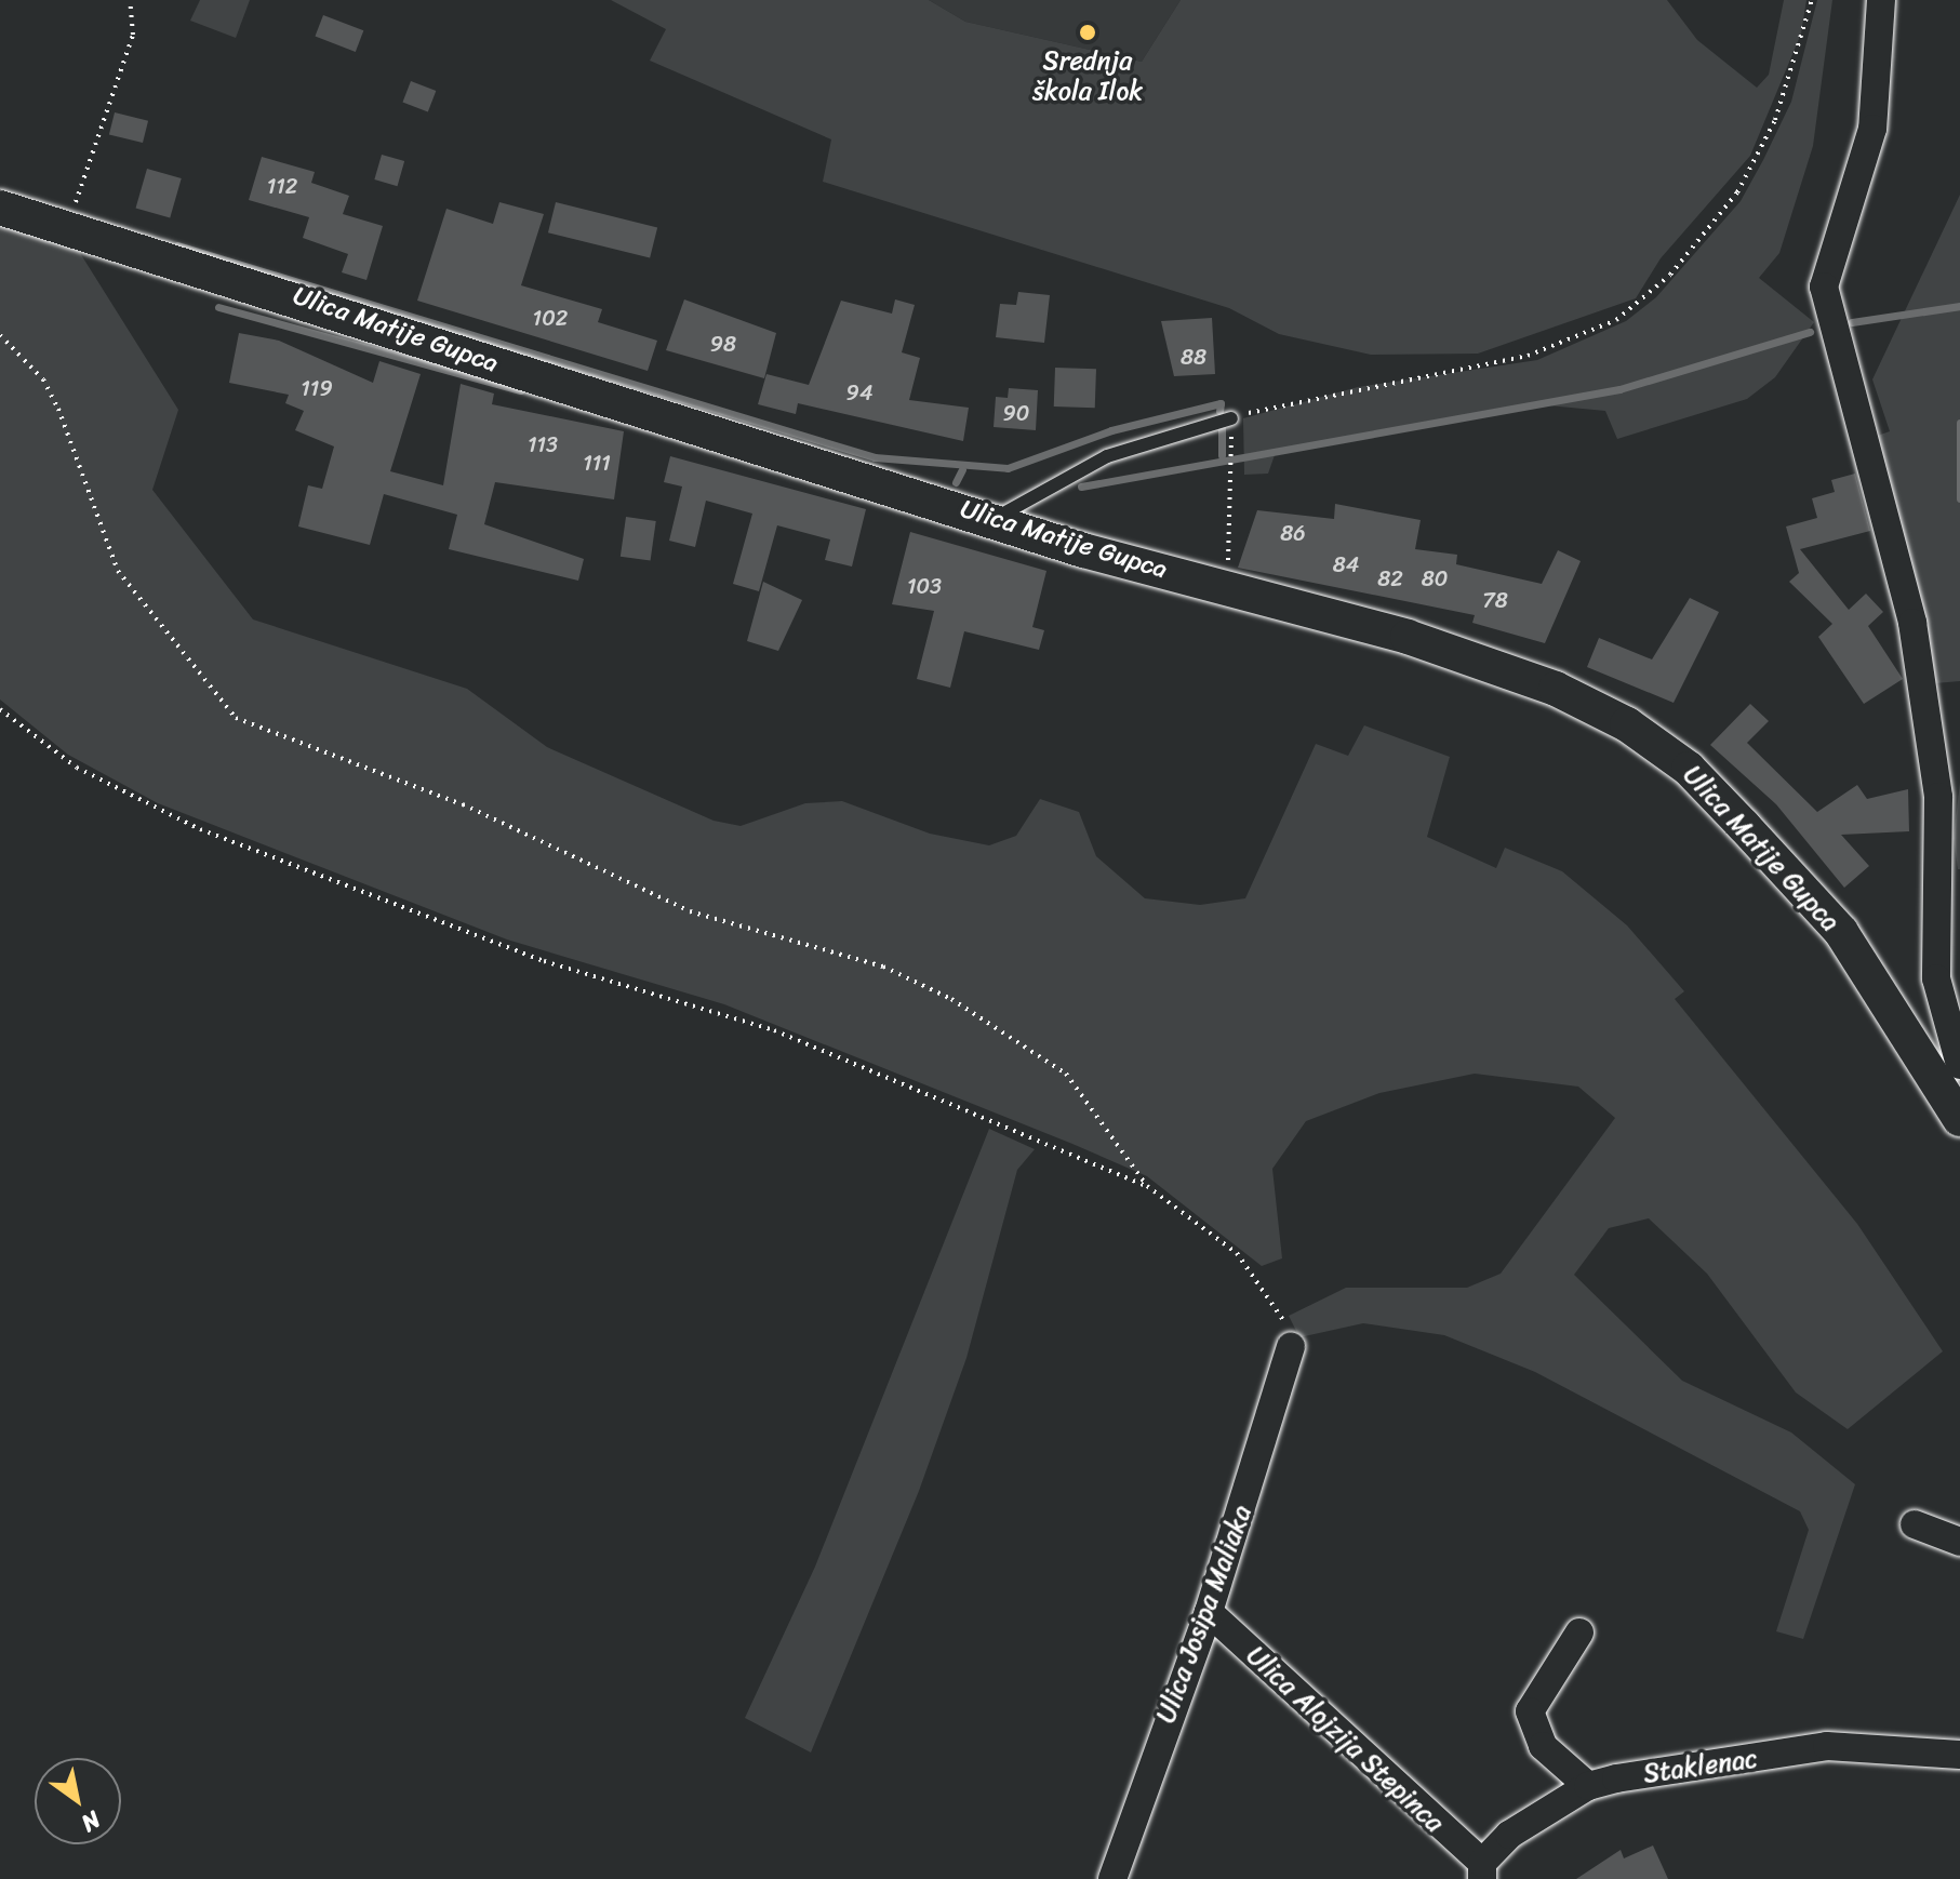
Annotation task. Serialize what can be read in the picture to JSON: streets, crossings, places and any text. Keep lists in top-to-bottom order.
{
  "streets": {
    "street": [
      "Ulica Matije Gupca",
      "Ulica Josipa Maliaka",
      "Ulica Alojzija Stepinca",
      "Staklenac"
    ]
  },
  "crossings": [
    ["Ulica Josipa Maliaka", "Ulica Alojzija Stepinca"],
    ["Ulica Alojzija Stepinca", "Staklenac"]
  ],
  "places": ["Srednja škola Ilok"],
  "house_numbers": [
    "112",
    "102",
    "98",
    "88",
    "119",
    "94",
    "90",
    "113",
    "111",
    "86",
    "84",
    "82",
    "80",
    "103",
    "78"
  ],
  "north": "bottom right"
}
